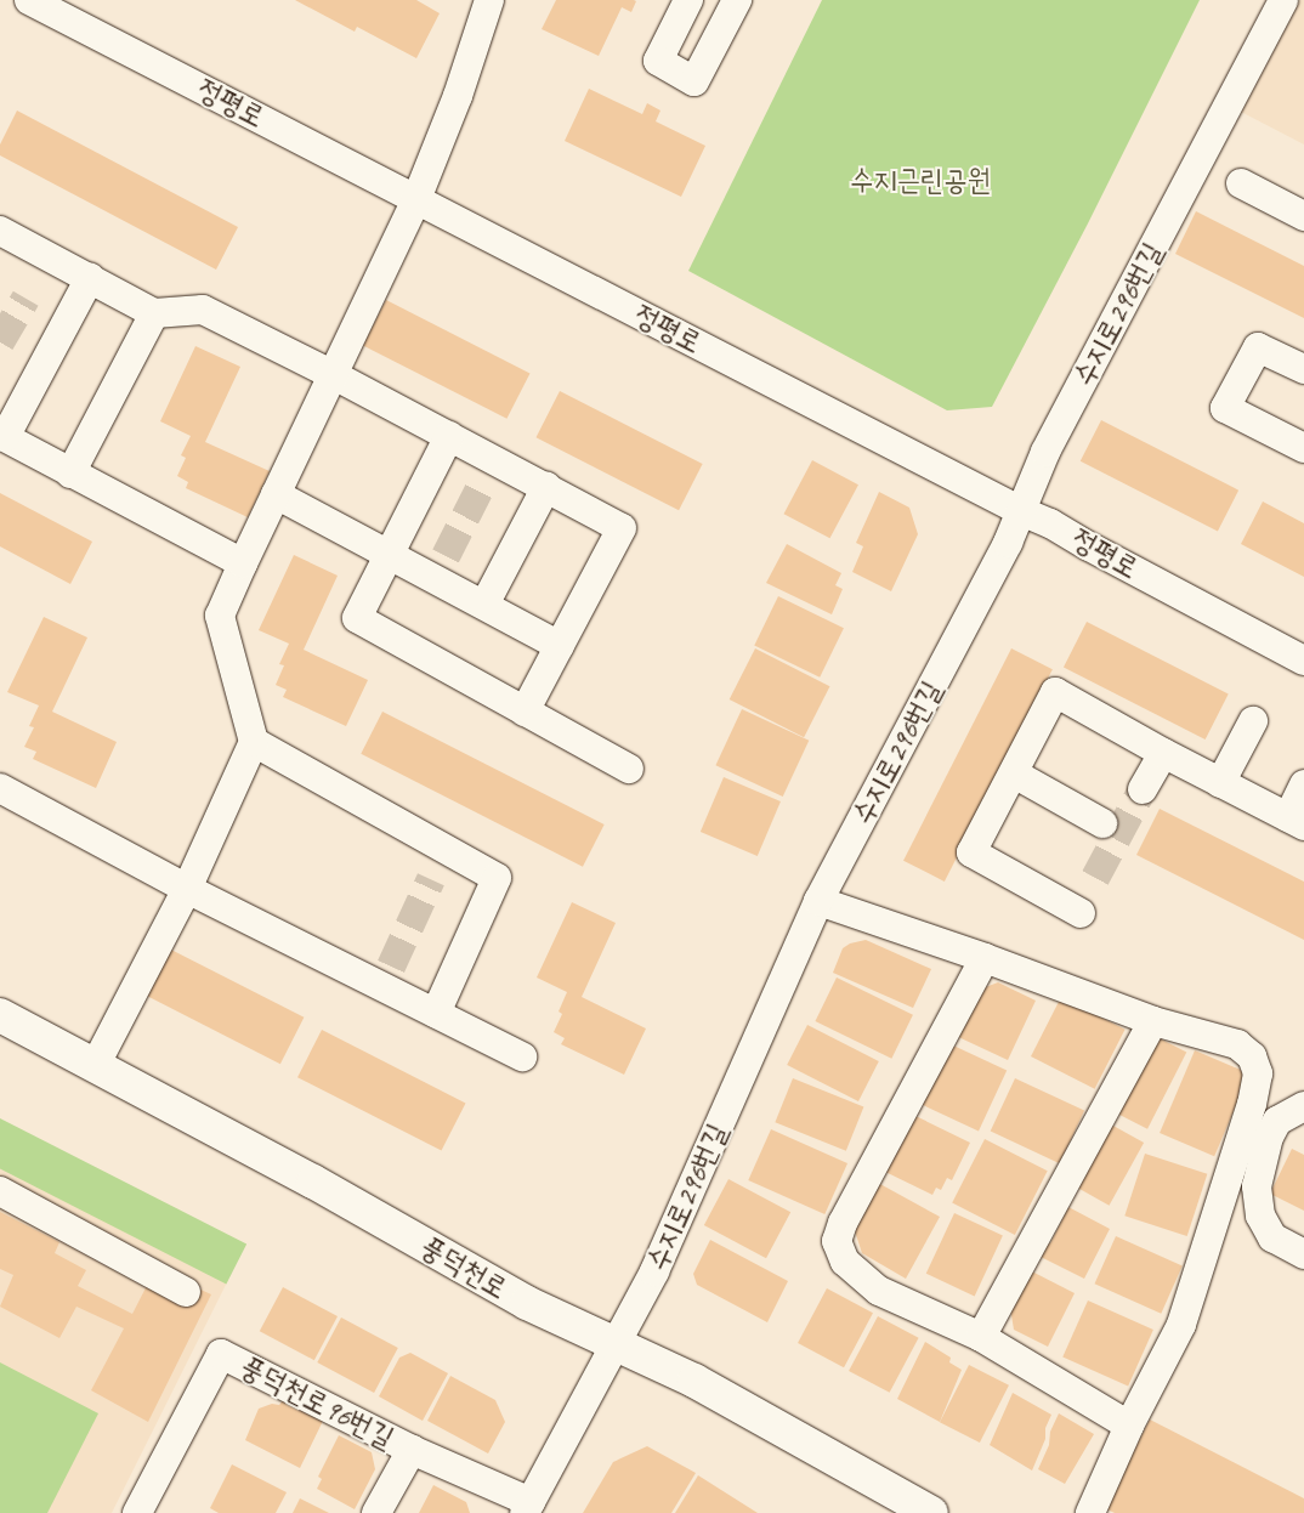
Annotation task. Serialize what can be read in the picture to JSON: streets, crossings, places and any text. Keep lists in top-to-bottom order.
{
  "streets": {
    "main road": ["풍덕천로"],
    "street": ["정평로", "수지로296번길", "풍덕천로96번길"]
  },
  "crossings": [
    ["정평로", "수지로296번길"],
    ["수지로296번길", "풍덕천로"],
    ["수지로296번길", "풍덕천로96번길"]
  ],
  "parks": ["수지근린공원"]
}
